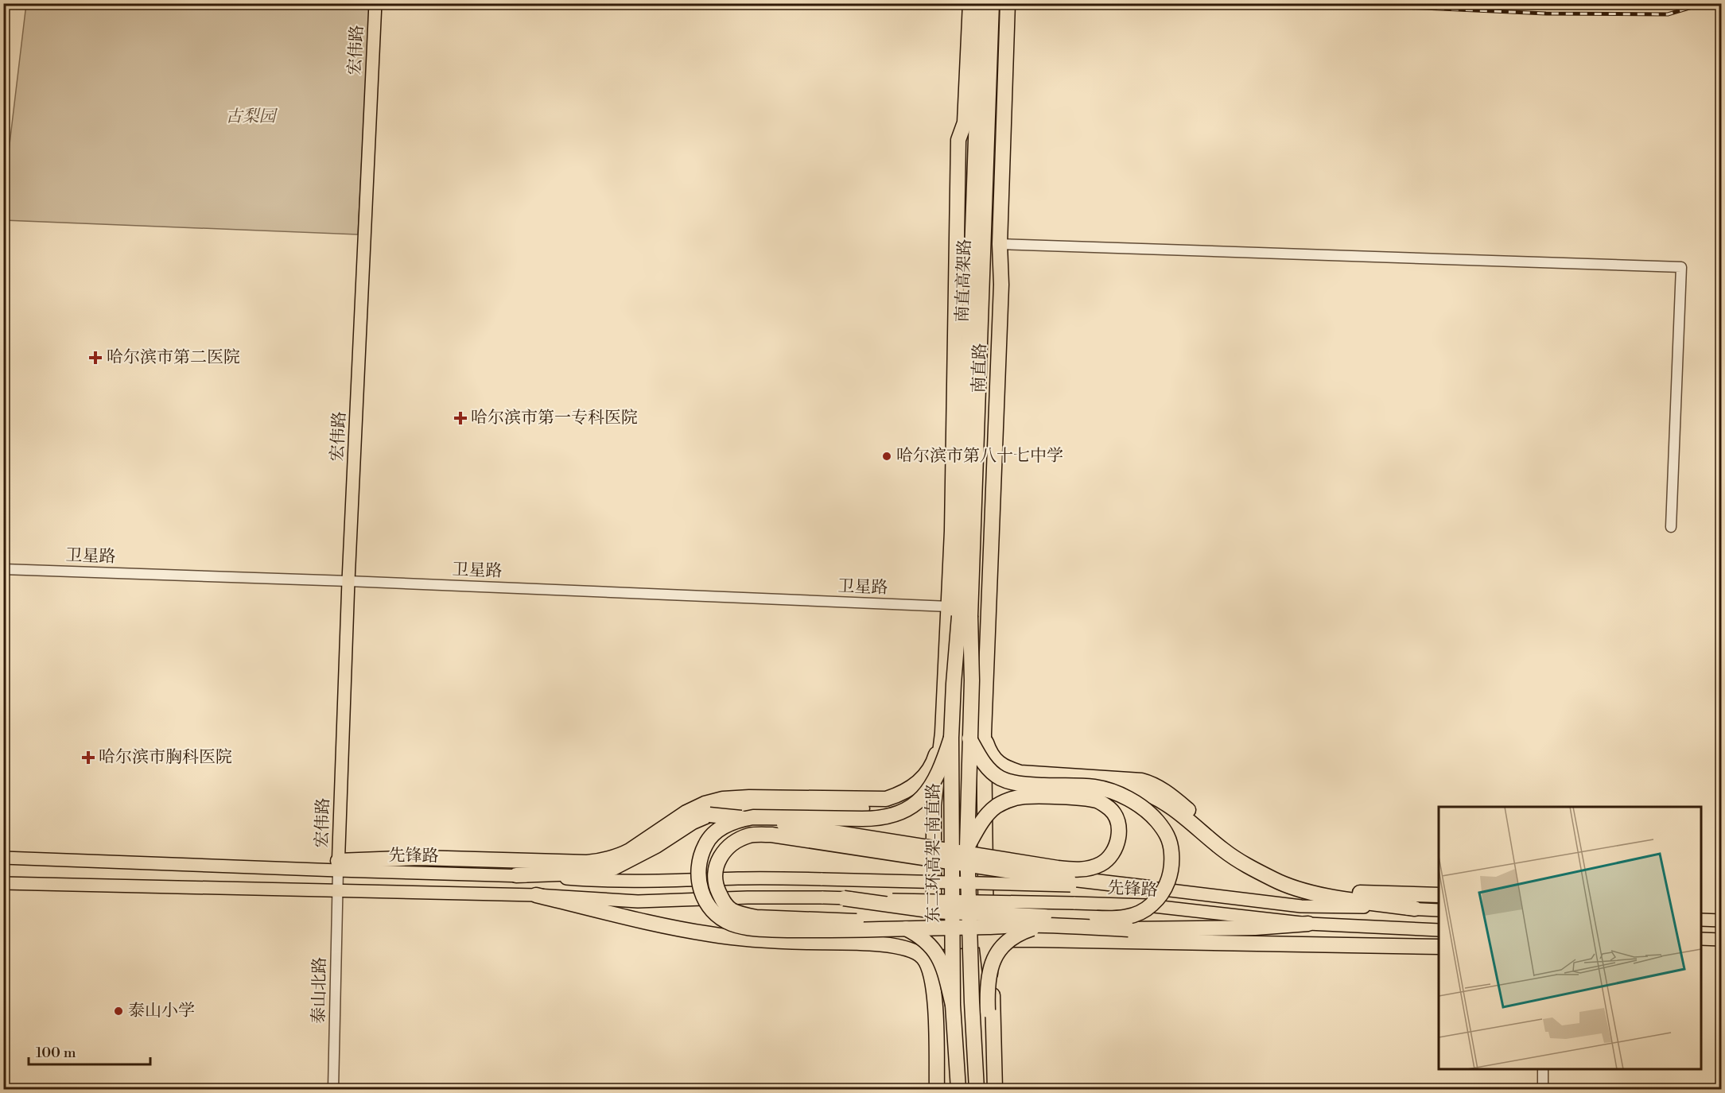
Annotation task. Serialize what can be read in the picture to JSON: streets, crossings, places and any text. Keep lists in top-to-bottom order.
{
  "streets": {
    "highway": ["南直高架路", "南直路", "东二环高架-南直路"],
    "main road": ["宏伟路", "先锋路"],
    "street": ["卫星路", "泰山北路"]
  },
  "crossings": [
    ["宏伟路", "卫星路"],
    ["宏伟路", "先锋路"],
    ["宏伟路", "泰山北路"],
    ["南直高架路", "南直路"],
    ["南直高架路", "卫星路"],
    ["南直高架路", "东二环高架-南直路"],
    ["南直路", "卫星路"],
    ["南直路", "东二环高架-南直路"],
    ["卫星路", "东二环高架-南直路"],
    ["先锋路", "泰山北路"]
  ],
  "parks": ["古梨园"],
  "places": {
    "health": ["哈尔滨市第二医院", "哈尔滨市第一专科医院", "哈尔滨市胸科医院"],
    "other": ["哈尔滨市第八十七中学", "泰山小学"]
  },
  "scale_bar": "100 m"
}
